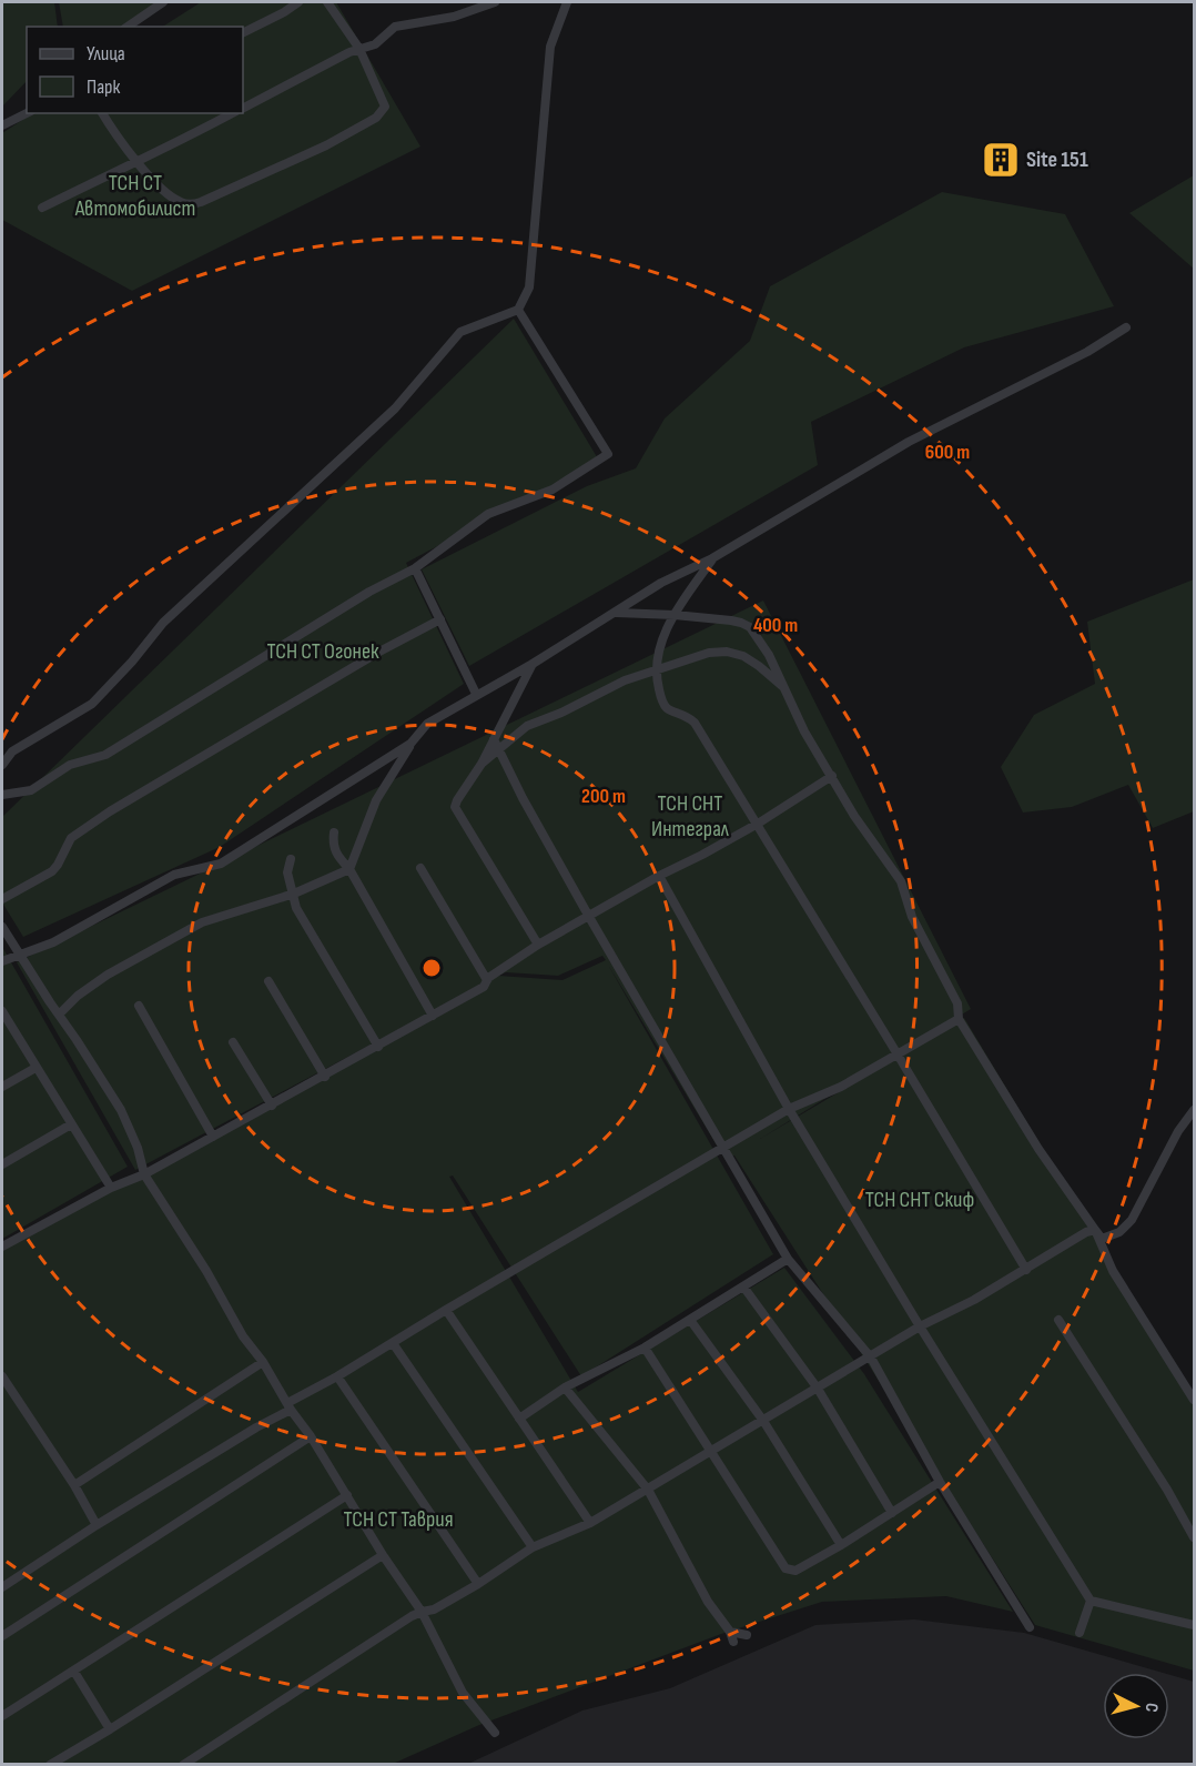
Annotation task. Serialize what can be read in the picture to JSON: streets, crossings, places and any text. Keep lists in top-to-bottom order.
{
  "parks": [
    "ТСН СТ Автомобилист",
    "ТСН СТ Огонек",
    "ТСН СНТ Интеграл",
    "ТСН СНТ Скиф",
    "ТСН СТ Таврия"
  ],
  "places": {
    "building": ["Site 151"]
  },
  "legend": ["Улица", "Парк"],
  "north": "right",
  "rings": ["600 m", "400 m", "200 m"]
}
